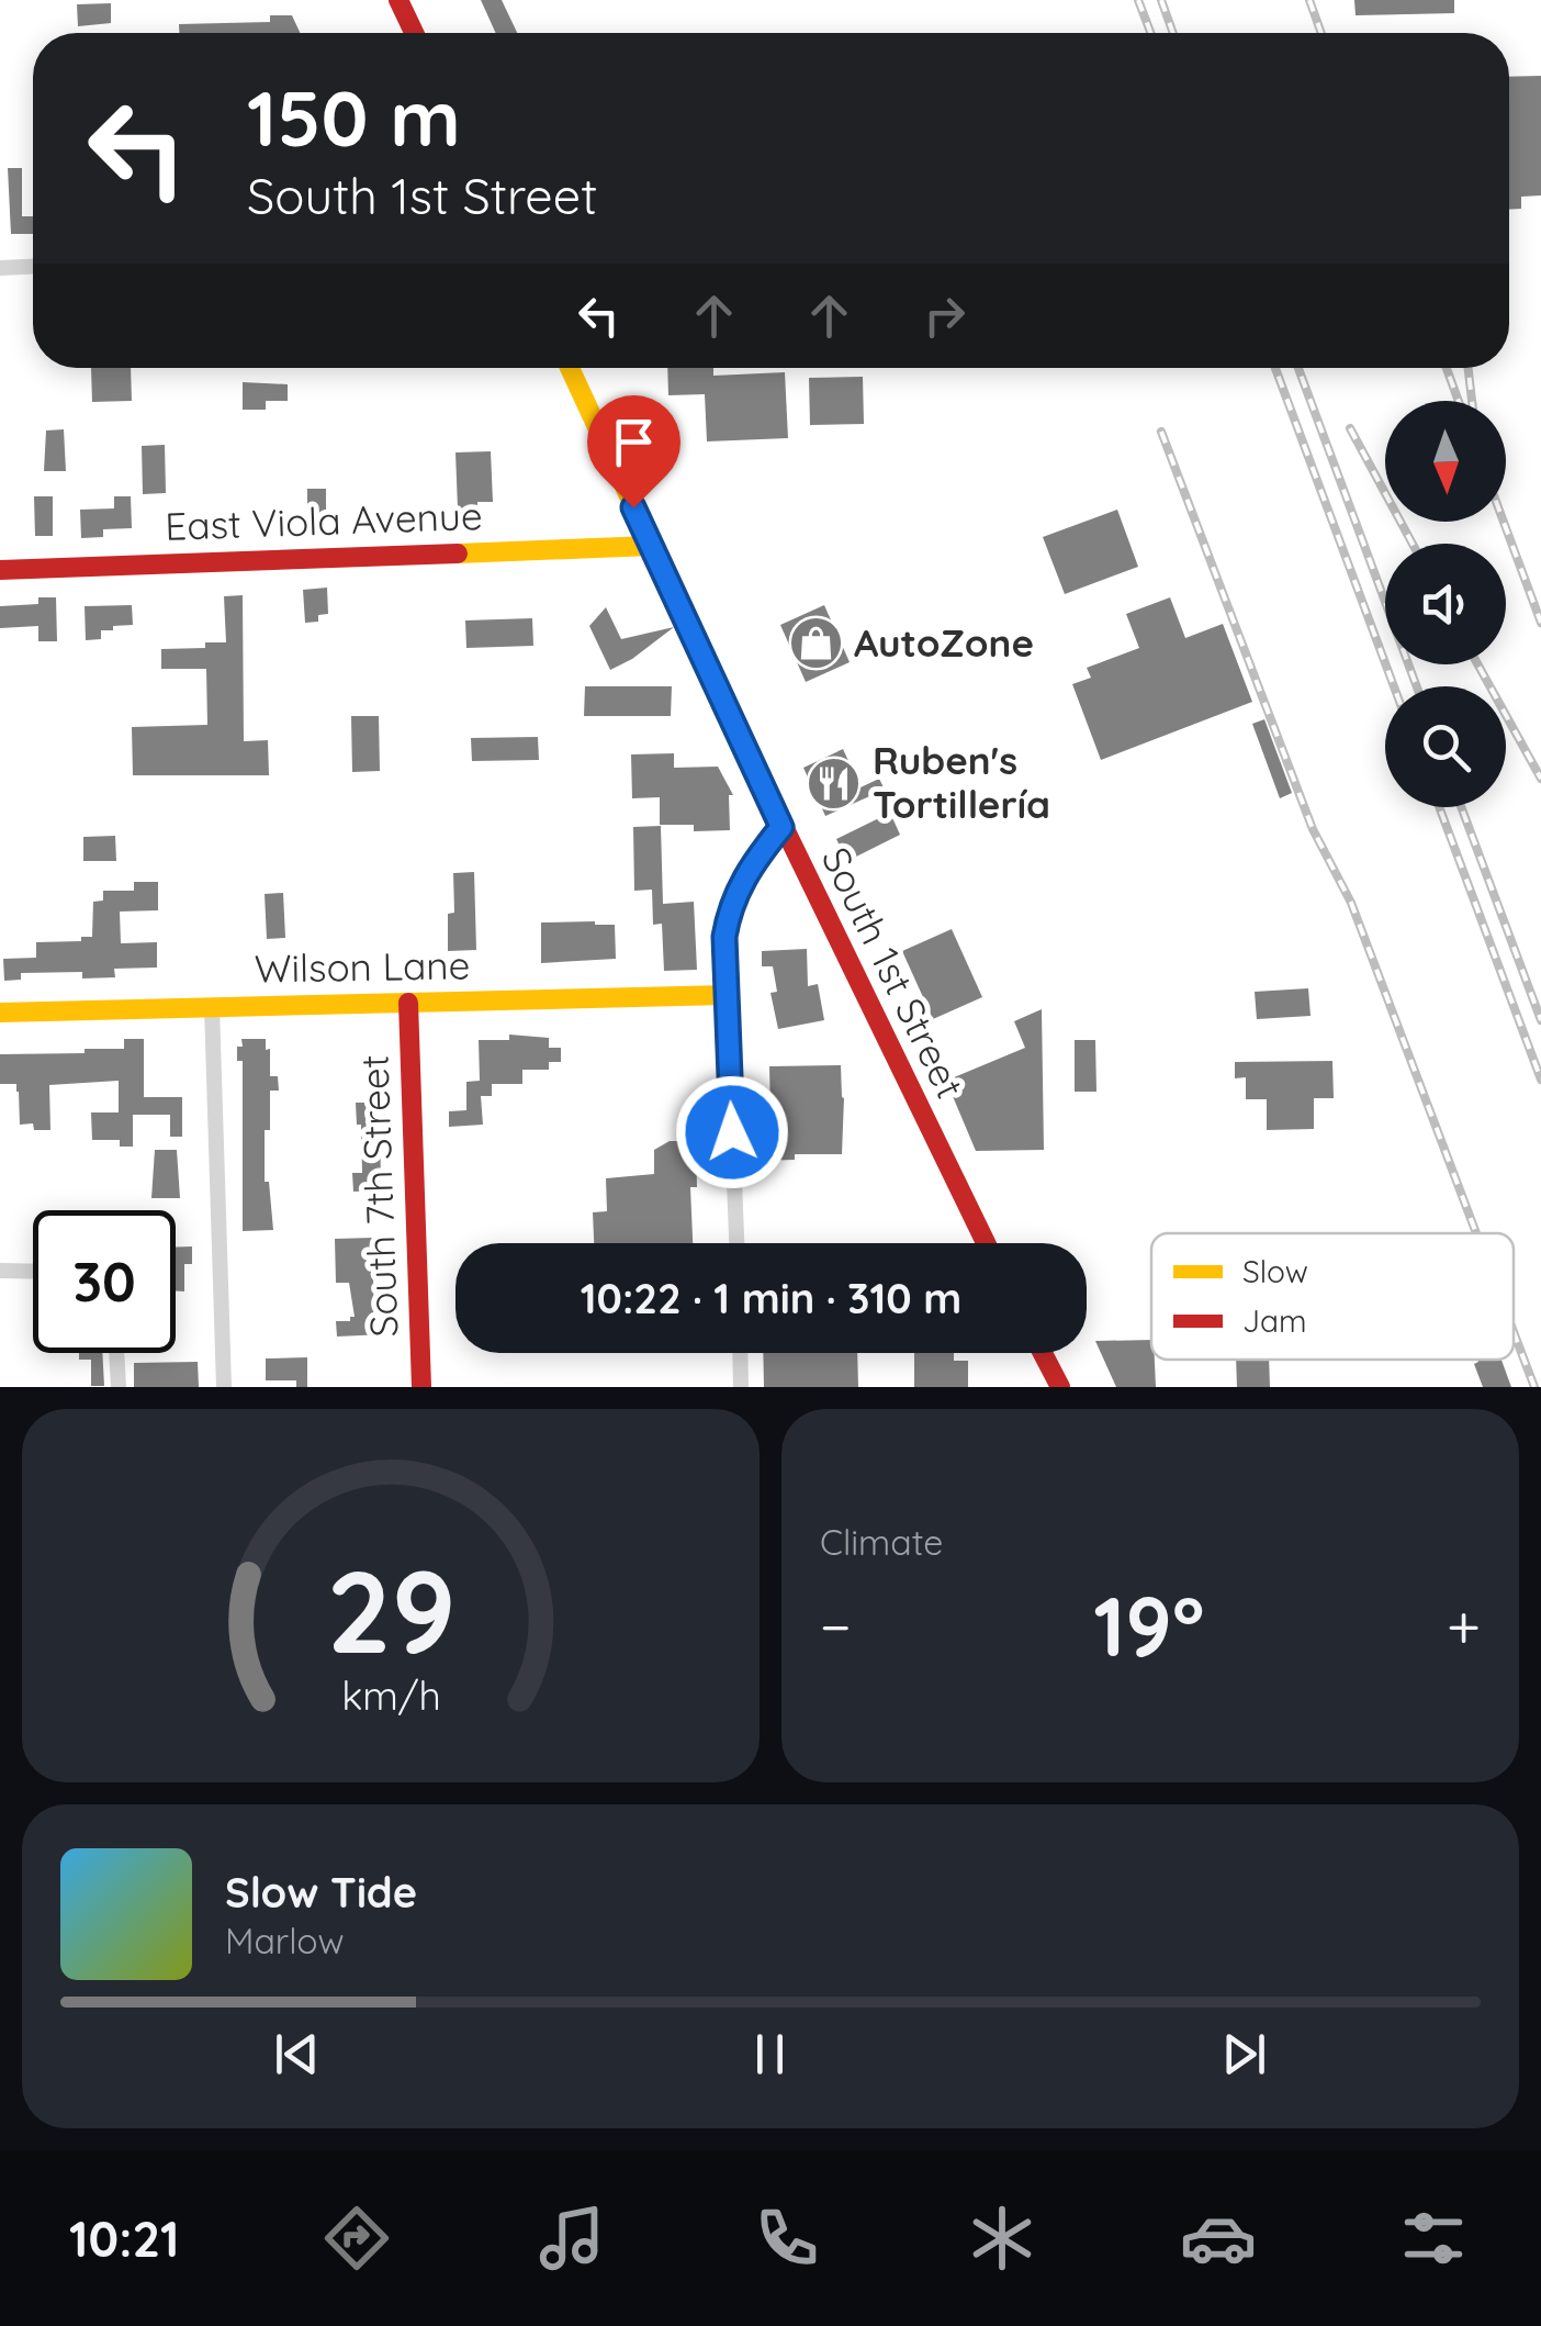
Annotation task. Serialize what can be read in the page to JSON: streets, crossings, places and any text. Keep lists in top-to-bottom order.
{
  "streets": {
    "street": [
      "East Viola Avenue",
      "Wilson Lane",
      "South 1st Street",
      "South 7th Street"
    ]
  },
  "crossings": [
    ["East Viola Avenue", "South 1st Street"],
    ["Wilson Lane", "South 7th Street"]
  ],
  "places": {
    "shop": ["AutoZone"],
    "restaurant": ["Ruben's Tortillería"]
  },
  "legend": ["Slow", "Jam"],
  "north": "bottom",
  "page": {
    "turn": ["150 m", "South 1st Street"],
    "limit": "30",
    "trip": "10:22 · 1 min · 310 m",
    "tile": "Climate",
    "heat": ["−", "19°", "+"],
    "song": ["Slow Tide", "Marlow"],
    "tabs": "10:21",
    "gauge": ["29", "km/h"]
  }
}
